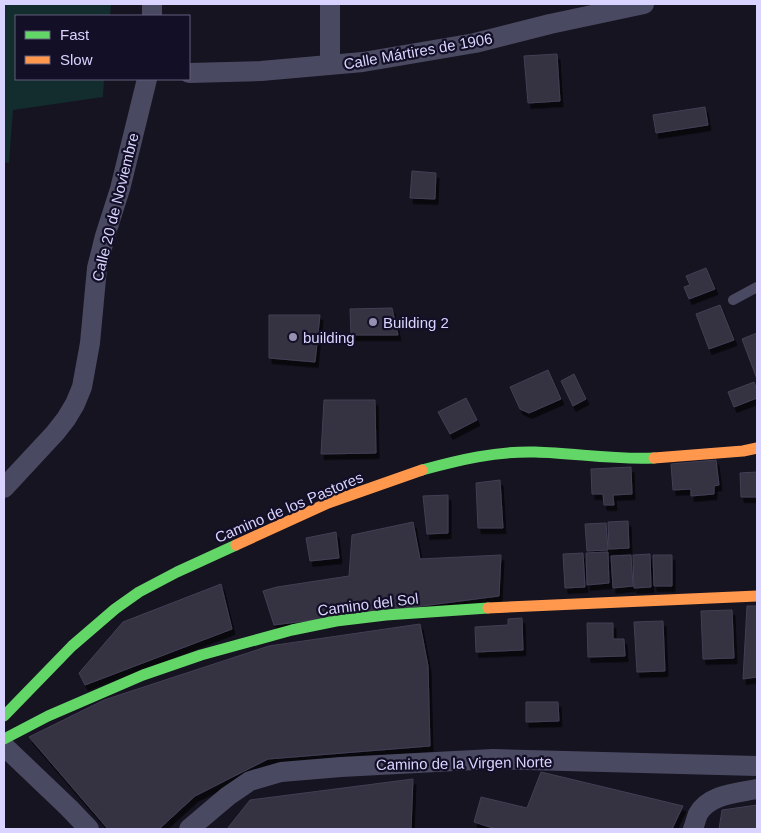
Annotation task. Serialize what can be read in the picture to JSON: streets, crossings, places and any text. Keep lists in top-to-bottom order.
{
  "streets": {
    "street": [
      "Calle Mártires de 1906",
      "Calle 20 de Noviembre",
      "Camino de los Pastores",
      "Camino del Sol",
      "Camino de la Virgen Norte"
    ]
  },
  "places": ["Building 2", "building"],
  "legend": ["Fast", "Slow"]
}
